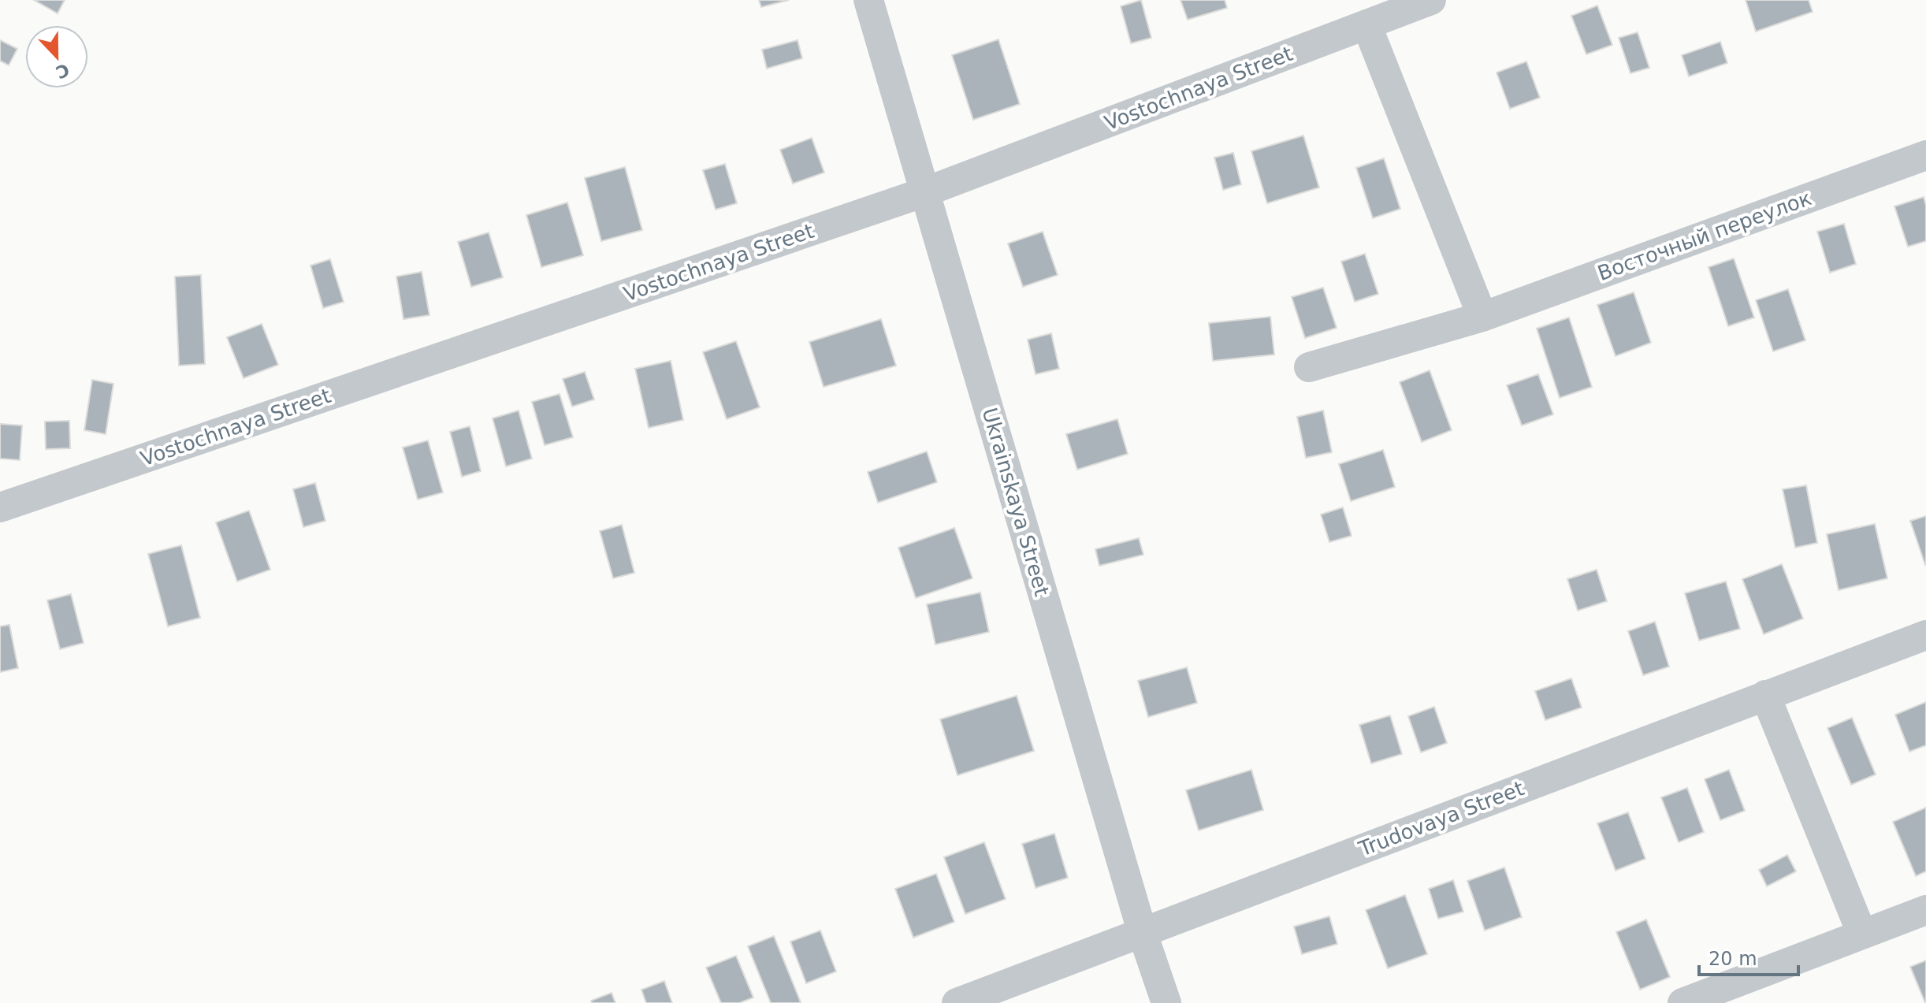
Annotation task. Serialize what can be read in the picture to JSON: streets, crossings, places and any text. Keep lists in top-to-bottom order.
{
  "streets": {
    "street": [
      "Vostochnaya Street",
      "Восточный переулок",
      "Ukrainskaya Street",
      "Trudovaya Street"
    ]
  },
  "crossings": [
    ["Vostochnaya Street", "Ukrainskaya Street"],
    ["Ukrainskaya Street", "Trudovaya Street"]
  ],
  "scale_bar": "20 m",
  "north": "bottom"
}
